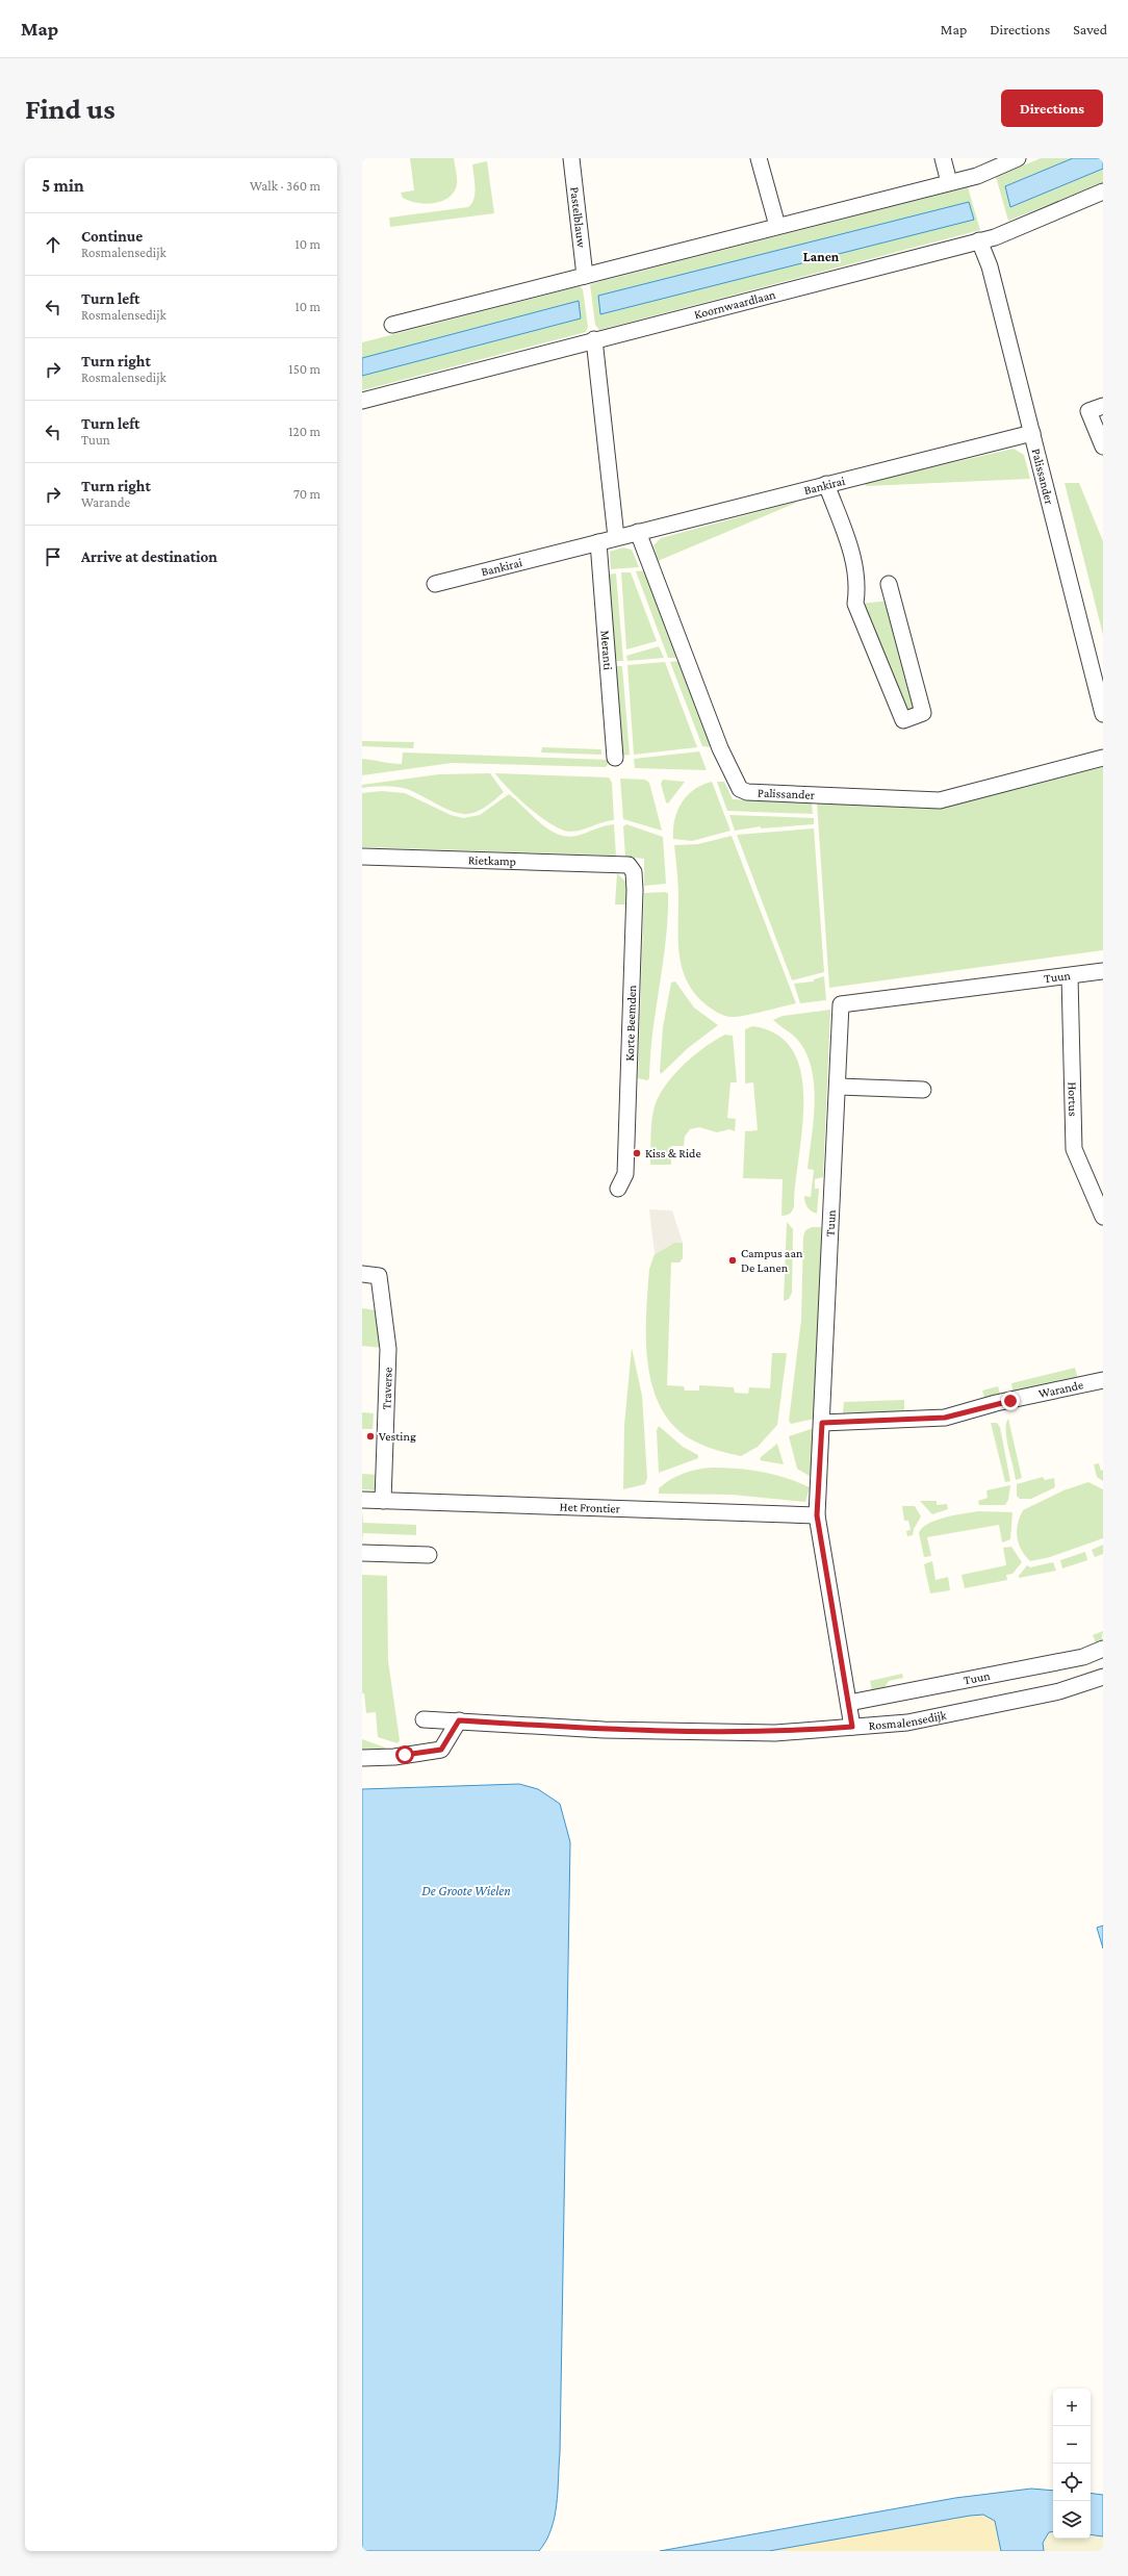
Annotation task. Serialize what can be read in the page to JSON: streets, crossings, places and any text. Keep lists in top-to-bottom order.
{
  "streets": {
    "street": [
      "Pastelblauw",
      "Koornwaardlaan",
      "Palissander",
      "Bankirai",
      "Meranti",
      "Rietkamp",
      "Tuun",
      "Korte Beemden",
      "Hortus",
      "Traverse",
      "Warande",
      "Het Frontier",
      "Rosmalensedijk"
    ]
  },
  "crossings": [
    ["Koornwaardlaan", "Palissander"],
    ["Palissander", "Bankirai"],
    ["Bankirai", "Meranti"],
    ["Rietkamp", "Korte Beemden"],
    ["Tuun", "Hortus"],
    ["Tuun", "Warande"],
    ["Tuun", "Het Frontier"],
    ["Tuun", "Rosmalensedijk"],
    ["Traverse", "Het Frontier"]
  ],
  "districts": ["Lanen"],
  "water": ["De Groote Wielen"],
  "places": ["Kiss & Ride", "Campus aan De Lanen", "Vesting"],
  "page": {
    "header": "Map",
    "nav": ["Map", "Directions", "Saved"],
    "buttons": "Directions",
    "title": "Find us",
    "heading": ["5 min", "Walk · 360 m"],
    "list": [
      ["Continue", "Rosmalensedijk", "10 m"],
      ["Turn left", "Rosmalensedijk", "10 m"],
      ["Turn right", "Rosmalensedijk", "150 m"],
      ["Turn left", "Tuun", "120 m"],
      ["Turn right", "Warande", "70 m"],
      "Arrive at destination"
    ],
    "map_buttons": ["+", "−"]
  }
}
